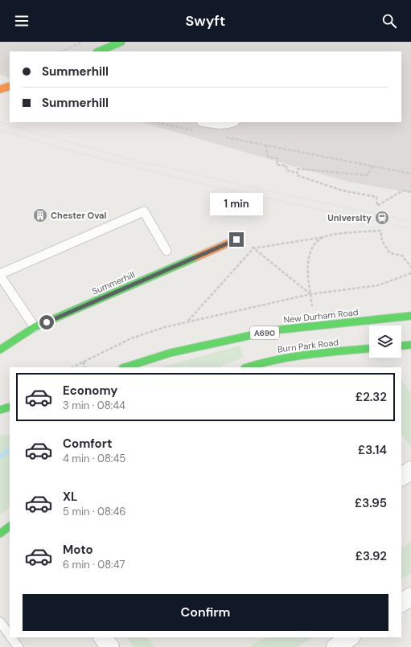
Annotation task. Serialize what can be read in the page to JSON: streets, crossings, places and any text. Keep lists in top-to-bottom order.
{
  "streets": {
    "main road": [
      "Summerhill",
      "New Durham Road",
      "A690",
      "Burn Park Road"
    ]
  },
  "places": {
    "building": ["Chester Oval"],
    "station": ["University"]
  },
  "page": {
    "header": "Swyft",
    "banner": ["Summerhill", "Summerhill"],
    "bubble": "1 min",
    "list": [
      {
        "name": "Economy",
        "note": "3 min · 08:44",
        "value": "£2.32"
      },
      {
        "name": "Comfort",
        "note": "4 min · 08:45",
        "value": "£3.14"
      },
      {
        "name": "XL",
        "note": "5 min · 08:46",
        "value": "£3.95"
      },
      {
        "name": "Moto",
        "note": "6 min · 08:47",
        "value": "£3.92"
      }
    ],
    "buttons": "Confirm"
  }
}
